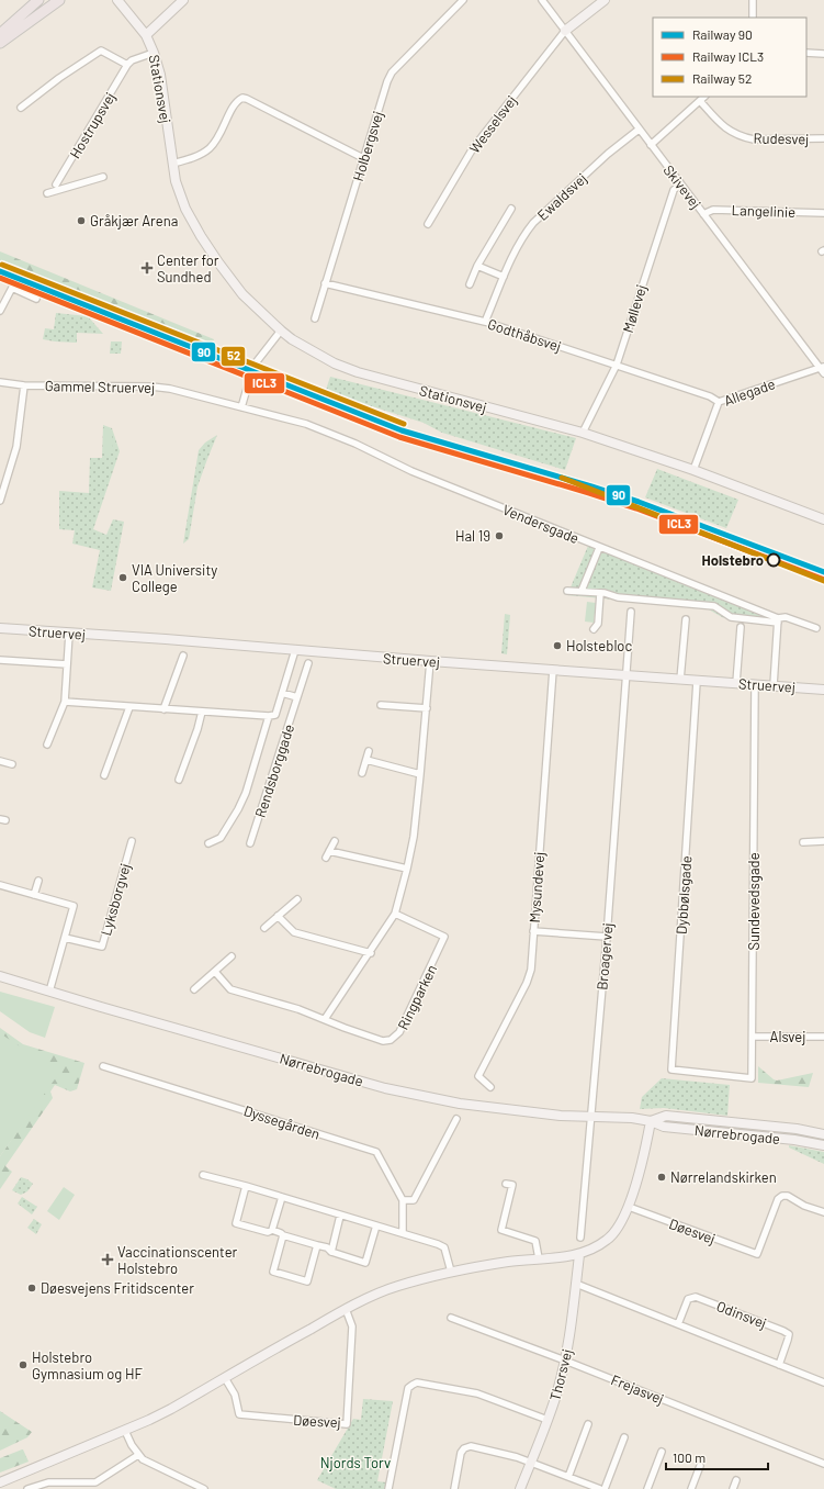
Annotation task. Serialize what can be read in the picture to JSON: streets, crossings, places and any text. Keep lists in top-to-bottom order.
{
  "streets": {
    "street": [
      "Stationsvej",
      "Wesselsvej",
      "Hostrupsvej",
      "Rudesvej",
      "Holbergsvej",
      "Skivevej",
      "Ewaldsvej",
      "Langelinie",
      "Møllevej",
      "Godthåbsvej",
      "Gammel Struervej",
      "Allegade",
      "Vendersgade",
      "Struervej",
      "Rendsborggade",
      "Mysundevej",
      "Dybbølsgade",
      "Lyksborgvej",
      "Sundevedsgade",
      "Broagervej",
      "Ringparken",
      "Alsvej",
      "Nørrebrogade",
      "Dyssegården",
      "Døesvej",
      "Odinsvej",
      "Thorsvej",
      "Frejasvej"
    ]
  },
  "crossings": [
    ["Stationsvej", "Møllevej"],
    ["Stationsvej", "Allegade"],
    ["Wesselsvej", "Skivevej"],
    ["Holbergsvej", "Godthåbsvej"],
    ["Skivevej", "Ewaldsvej"],
    ["Skivevej", "Langelinie"],
    ["Skivevej", "Møllevej"],
    ["Skivevej", "Allegade"],
    ["Ewaldsvej", "Godthåbsvej"],
    ["Møllevej", "Godthåbsvej"],
    ["Godthåbsvej", "Allegade"],
    ["Gammel Struervej", "Vendersgade"],
    ["Struervej", "Rendsborggade"],
    ["Struervej", "Mysundevej"],
    ["Struervej", "Dybbølsgade"],
    ["Struervej", "Sundevedsgade"],
    ["Struervej", "Broagervej"],
    ["Dybbølsgade", "Sundevedsgade"],
    ["Sundevedsgade", "Alsvej"],
    ["Broagervej", "Nørrebrogade"],
    ["Thorsvej", "Frejasvej"]
  ],
  "parks": ["Njords Torv"],
  "places": {
    "other": [
      "Gråkjær Arena",
      "Hal 19",
      "Holstebro",
      "VIA University College",
      "Holstebloc",
      "Nørrelandskirken",
      "Døesvejens Fritidscenter",
      "Holstebro Gymnasium og HF"
    ],
    "health": ["Center for Sundhed", "Vaccinationscenter Holstebro"]
  },
  "lines": ["rail line 52", "rail line 90", "rail line ICL3"],
  "legend": ["Railway 90", "Railway ICL3", "Railway 52"],
  "scale_bar": "100 m"
}
